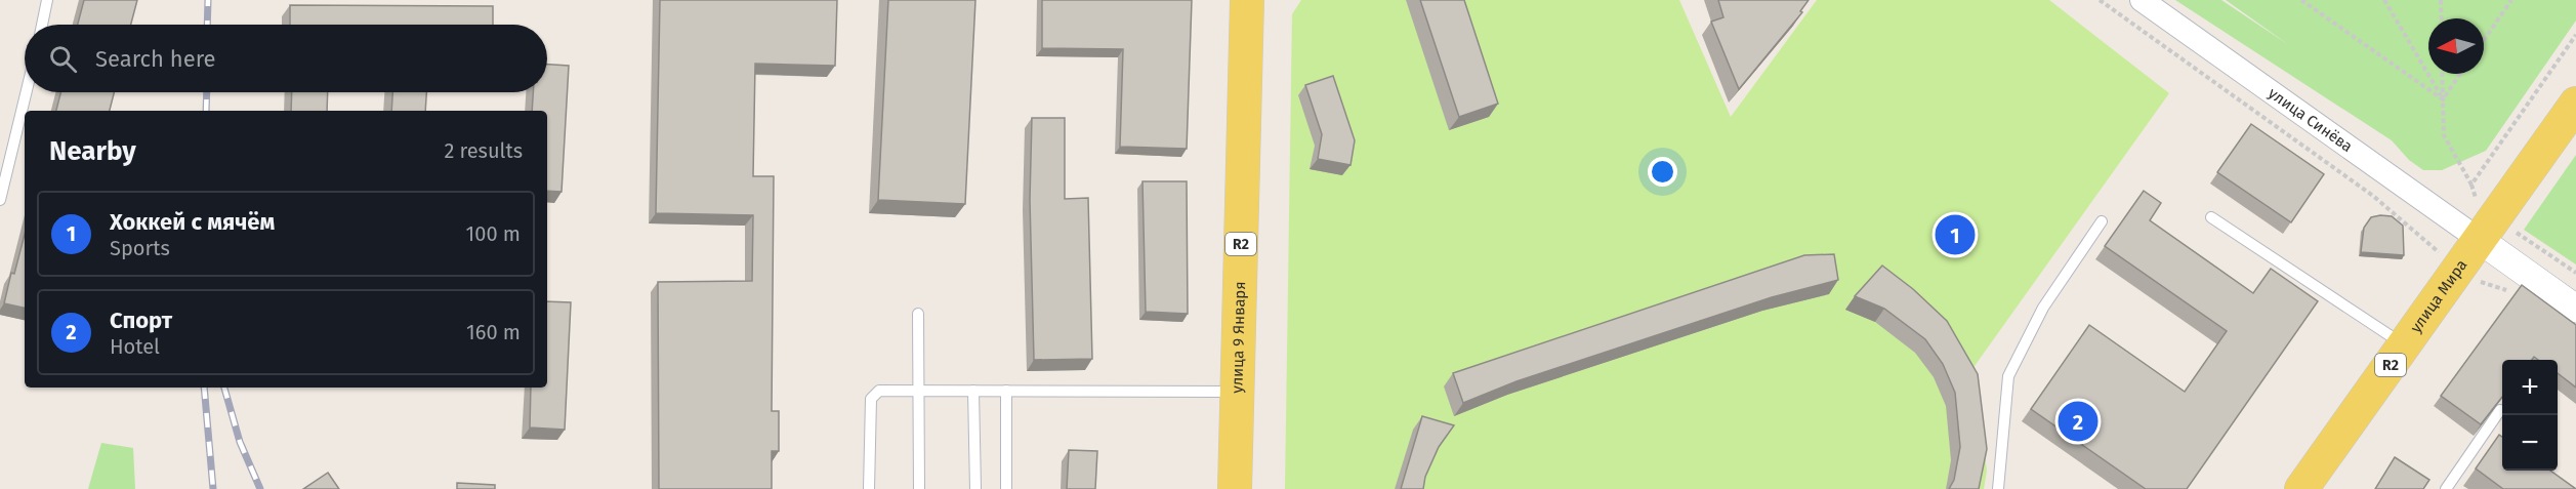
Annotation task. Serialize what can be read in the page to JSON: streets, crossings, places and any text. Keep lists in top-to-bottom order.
{
  "streets": {
    "main road": ["R2", "улица Мира", "улица 9 Января"],
    "street": ["улица Синёва"]
  },
  "crossings": [
    ["улица Синёва", "улица Мира"]
  ],
  "north": "left",
  "page": {
    "search": "Search here",
    "heading": ["Nearby", "2 results"],
    "list": [
      {
        "mark": "1",
        "name": "Хоккей с мячём",
        "note": "Sports",
        "value": "100 m"
      },
      {
        "mark": "2",
        "name": "Спорт",
        "note": "Hotel",
        "value": "160 m"
      }
    ],
    "pins": ["1", "2"],
    "map_buttons": ["+", "−"]
  }
}
